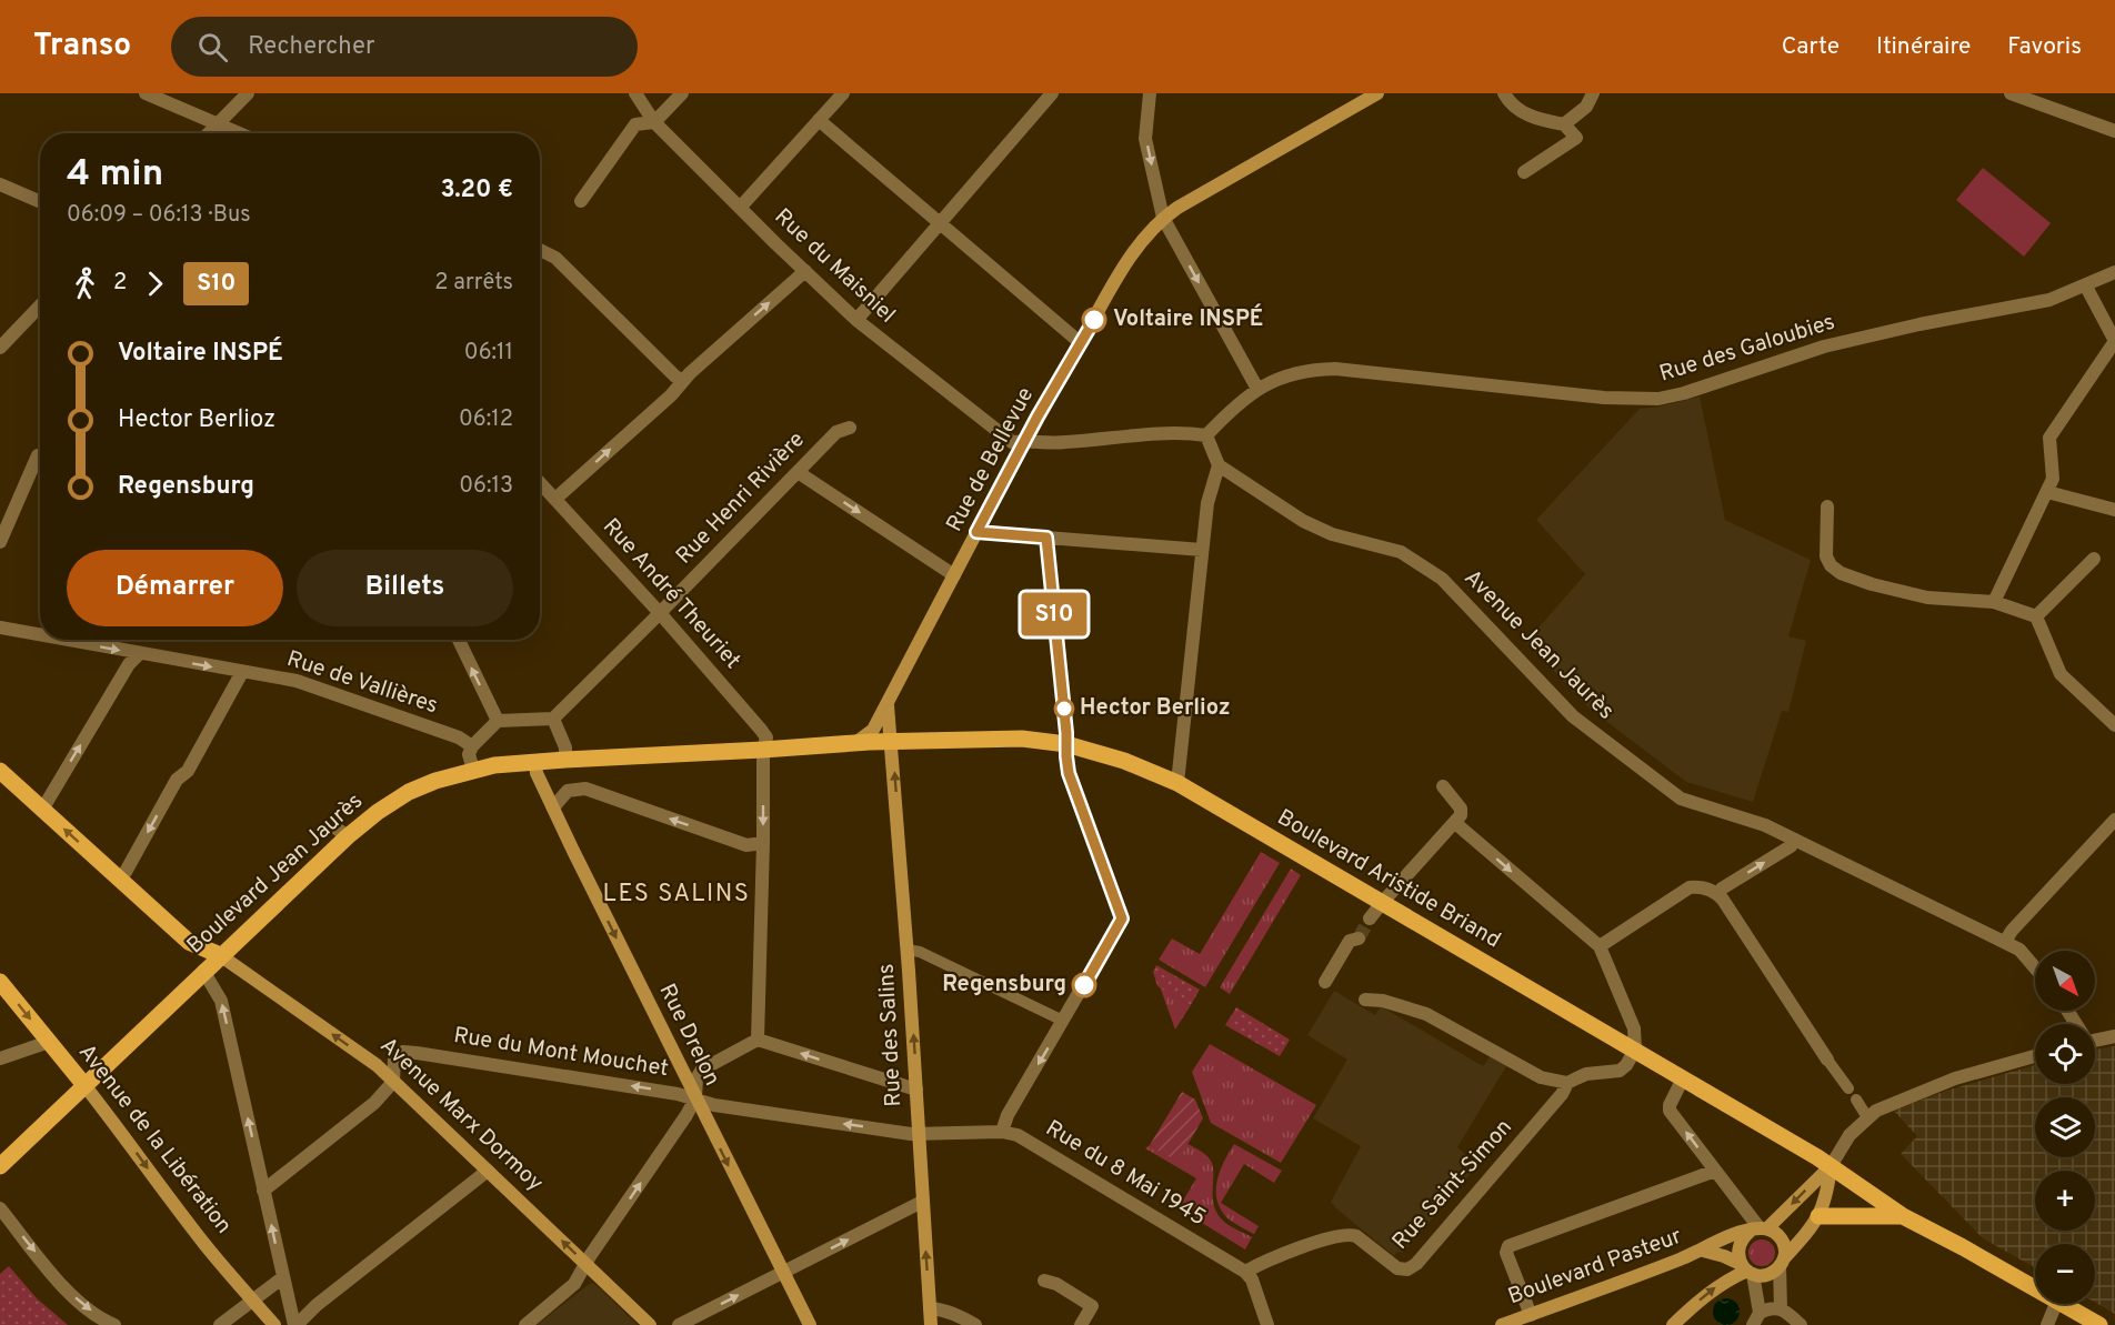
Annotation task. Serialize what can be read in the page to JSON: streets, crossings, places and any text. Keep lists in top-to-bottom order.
{
  "streets": {
    "main road": [
      "Rue de Bellevue",
      "Boulevard Jean Jaurès",
      "Boulevard Aristide Briand",
      "Rue Drelon",
      "Rue des Salins",
      "Avenue Marx Dormoy",
      "Avenue de la Libération",
      "Boulevard Pasteur"
    ],
    "street": [
      "Rue du Maisniel",
      "Rue des Galoubies",
      "Rue Henri Rivière",
      "Rue André Theuriet",
      "Avenue Jean Jaurès",
      "Rue de Vallières",
      "Rue du Mont Mouchet",
      "Rue du 8 Mai 1945",
      "Rue Saint-Simon"
    ]
  },
  "crossings": [
    ["Rue du Maisniel", "Rue de Bellevue"],
    ["Rue de Bellevue", "Boulevard Jean Jaurès"],
    ["Rue Henri Rivière", "Rue André Theuriet"],
    ["Rue André Theuriet", "Boulevard Jean Jaurès"],
    ["Boulevard Jean Jaurès", "Boulevard Aristide Briand"],
    ["Boulevard Jean Jaurès", "Rue Drelon"],
    ["Boulevard Jean Jaurès", "Rue des Salins"],
    ["Boulevard Jean Jaurès", "Avenue Marx Dormoy"],
    ["Boulevard Jean Jaurès", "Avenue de la Libération"],
    ["Boulevard Aristide Briand", "Rue des Salins"],
    ["Boulevard Aristide Briand", "Boulevard Pasteur"],
    ["Rue Drelon", "Rue du Mont Mouchet"],
    ["Rue des Salins", "Rue du Mont Mouchet"],
    ["Rue des Salins", "Rue du 8 Mai 1945"],
    ["Rue du Mont Mouchet", "Avenue Marx Dormoy"],
    ["Rue du Mont Mouchet", "Rue du 8 Mai 1945"],
    ["Rue du 8 Mai 1945", "Rue Saint-Simon"]
  ],
  "one_way": [
    "Rue de Vallières",
    "Rue Drelon",
    "Rue des Salins",
    "Avenue Marx Dormoy",
    "Avenue de la Libération"
  ],
  "districts": ["LES SALINS"],
  "places": ["Voltaire INSPÉ", "Hector Berlioz", "Regensburg"],
  "lines": ["bus line S10"],
  "north": "bottom right",
  "page": {
    "header": "Transo",
    "search": "Rechercher",
    "nav": ["Carte", "Itinéraire", "Favoris"],
    "on_map": "S10",
    "heading": ["4 min", "06:09 – 06:13 · Bus", "3.20 €"],
    "legs": ["2", "S10", "2 arrêts"],
    "list": [
      {
        "name": "Voltaire INSPÉ",
        "value": "06:11"
      },
      {
        "name": "Hector Berlioz",
        "value": "06:12"
      },
      {
        "name": "Regensburg",
        "value": "06:13"
      }
    ],
    "buttons": ["Démarrer", "Billets"],
    "map_buttons": ["+", "−"]
  }
}
